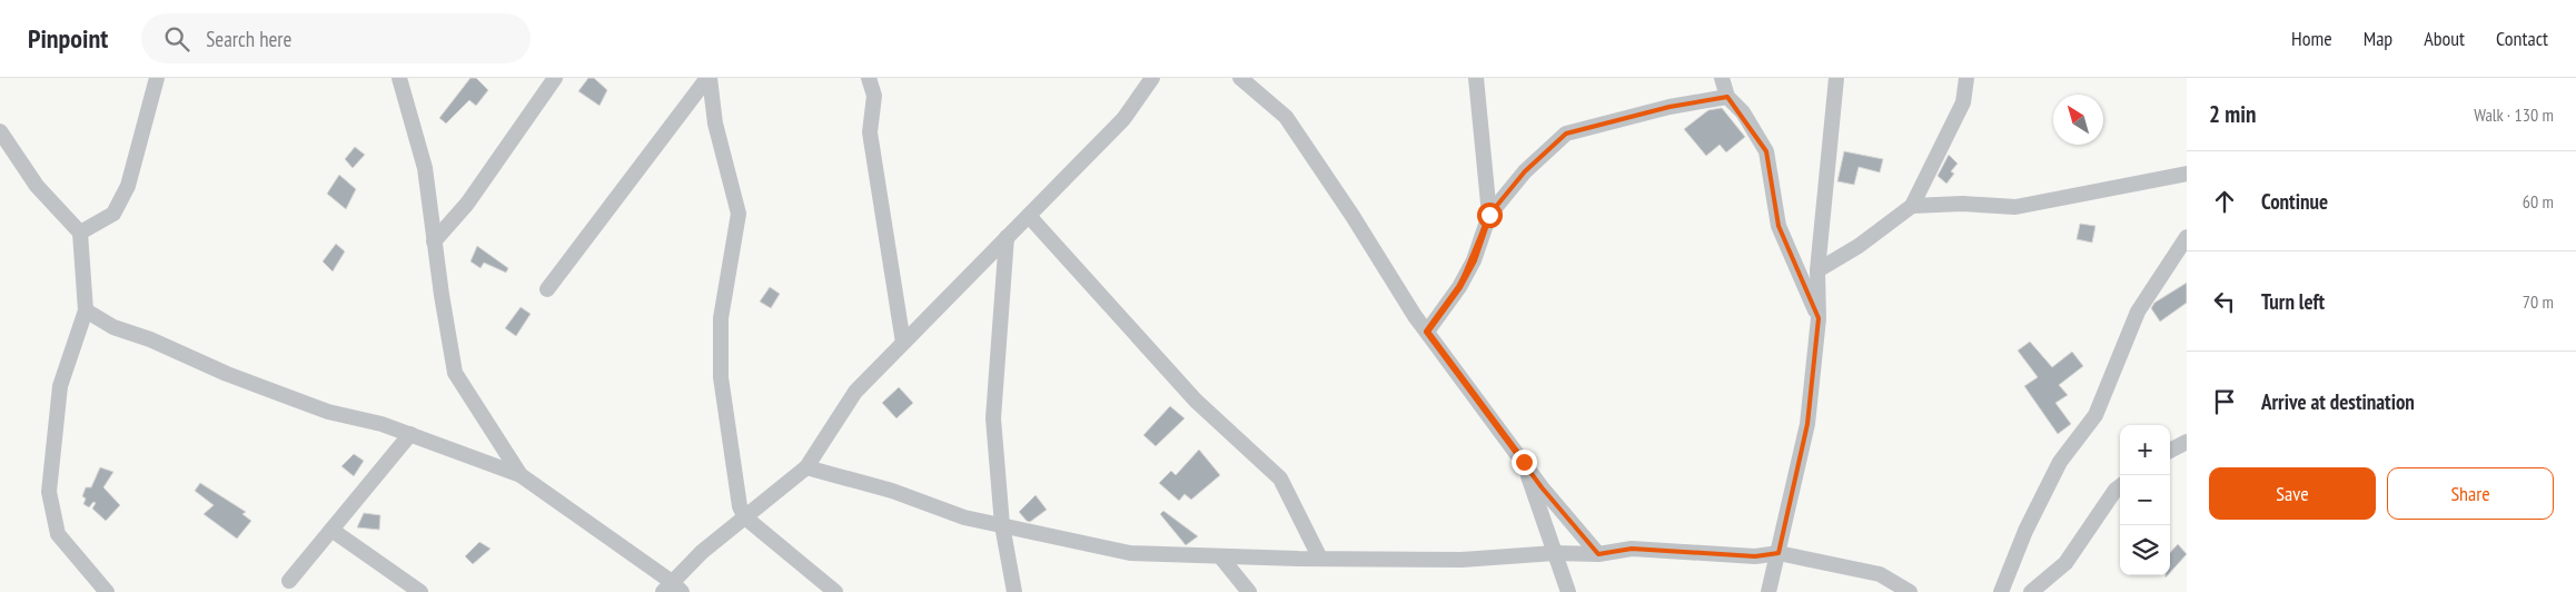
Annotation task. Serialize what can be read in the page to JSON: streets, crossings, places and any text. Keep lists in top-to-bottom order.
{
  "north": "top left",
  "page": {
    "header": "Pinpoint",
    "search": "Search here",
    "nav": [
      "Home",
      "Map",
      "About",
      "Contact"
    ],
    "heading": ["2 min", "Walk · 130 m"],
    "list": [
      ["Continue", "60 m"],
      ["Turn left", "70 m"],
      "Arrive at destination"
    ],
    "map_buttons": ["+", "−"],
    "buttons": ["Save", "Share"]
  }
}
